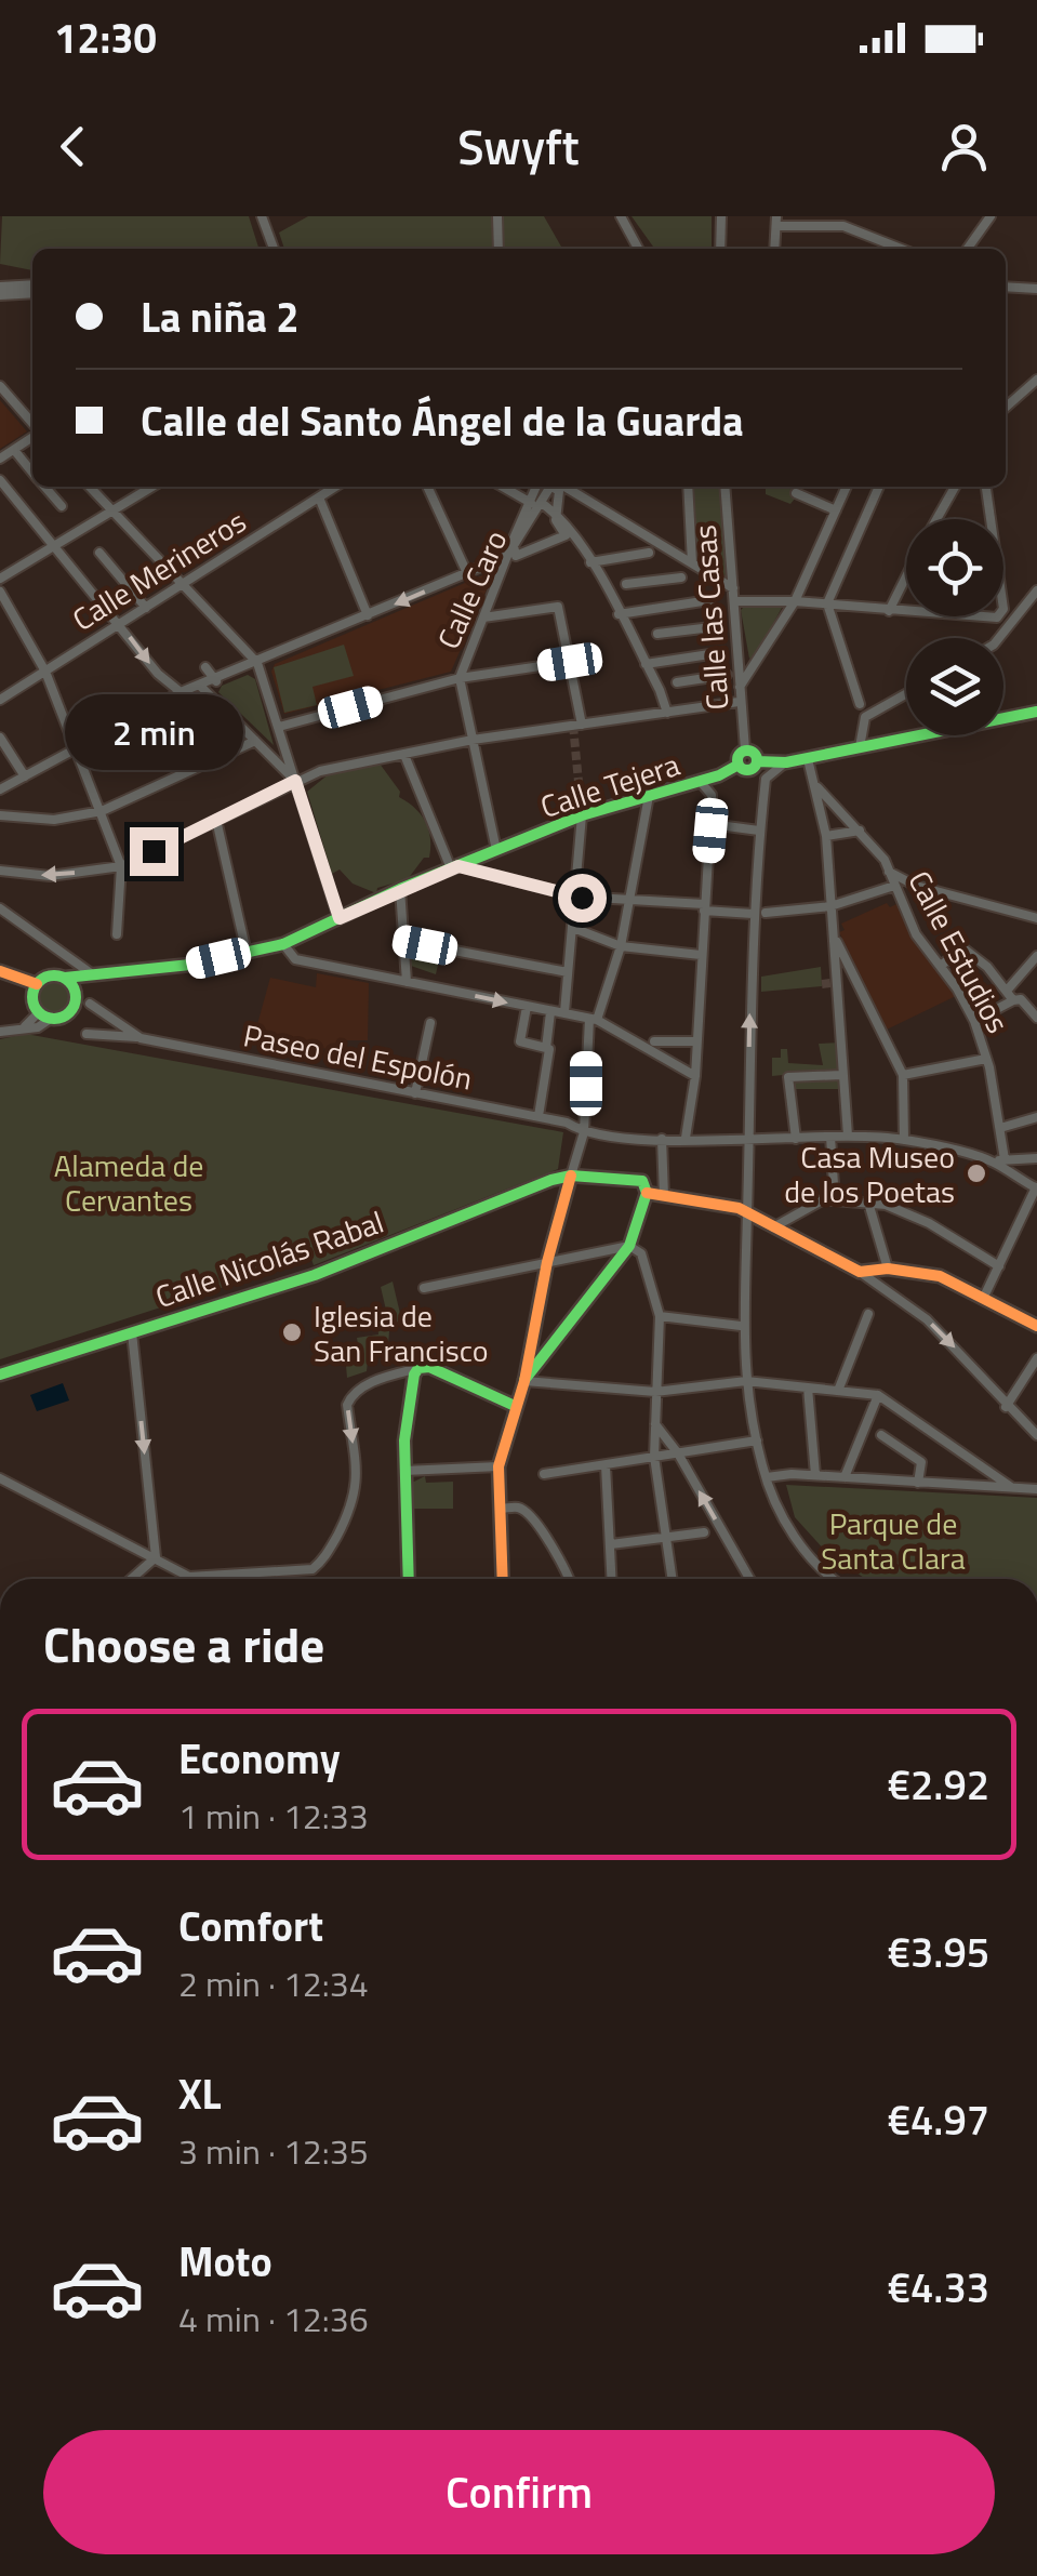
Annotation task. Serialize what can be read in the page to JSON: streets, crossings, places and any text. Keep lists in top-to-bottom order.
{
  "streets": {
    "street": [
      "Calle Merineros",
      "Calle Caro",
      "Calle las Casas",
      "Calle Tejera",
      "Calle Estudios",
      "Paseo del Espolón",
      "Calle Nicolás Rabal"
    ]
  },
  "crossings": [
    ["Calle Caro", "Calle Tejera"],
    ["Calle las Casas", "Calle Tejera"]
  ],
  "parks": ["Alameda de Cervantes", "Parque de Santa Clara"],
  "places": ["Casa Museo de los Poetas", "Iglesia de San Francisco"],
  "page": {
    "status": "12:30",
    "header": "Swyft",
    "banner": ["La niña 2", "Calle del Santo Ángel de la Guarda"],
    "bubble": "2 min",
    "heading": "Choose a ride",
    "list": [
      {
        "name": "Economy",
        "note": "1 min · 12:33",
        "value": "€2.92"
      },
      {
        "name": "Comfort",
        "note": "2 min · 12:34",
        "value": "€3.95"
      },
      {
        "name": "XL",
        "note": "3 min · 12:35",
        "value": "€4.97"
      },
      {
        "name": "Moto",
        "note": "4 min · 12:36",
        "value": "€4.33"
      }
    ],
    "buttons": "Confirm"
  }
}
